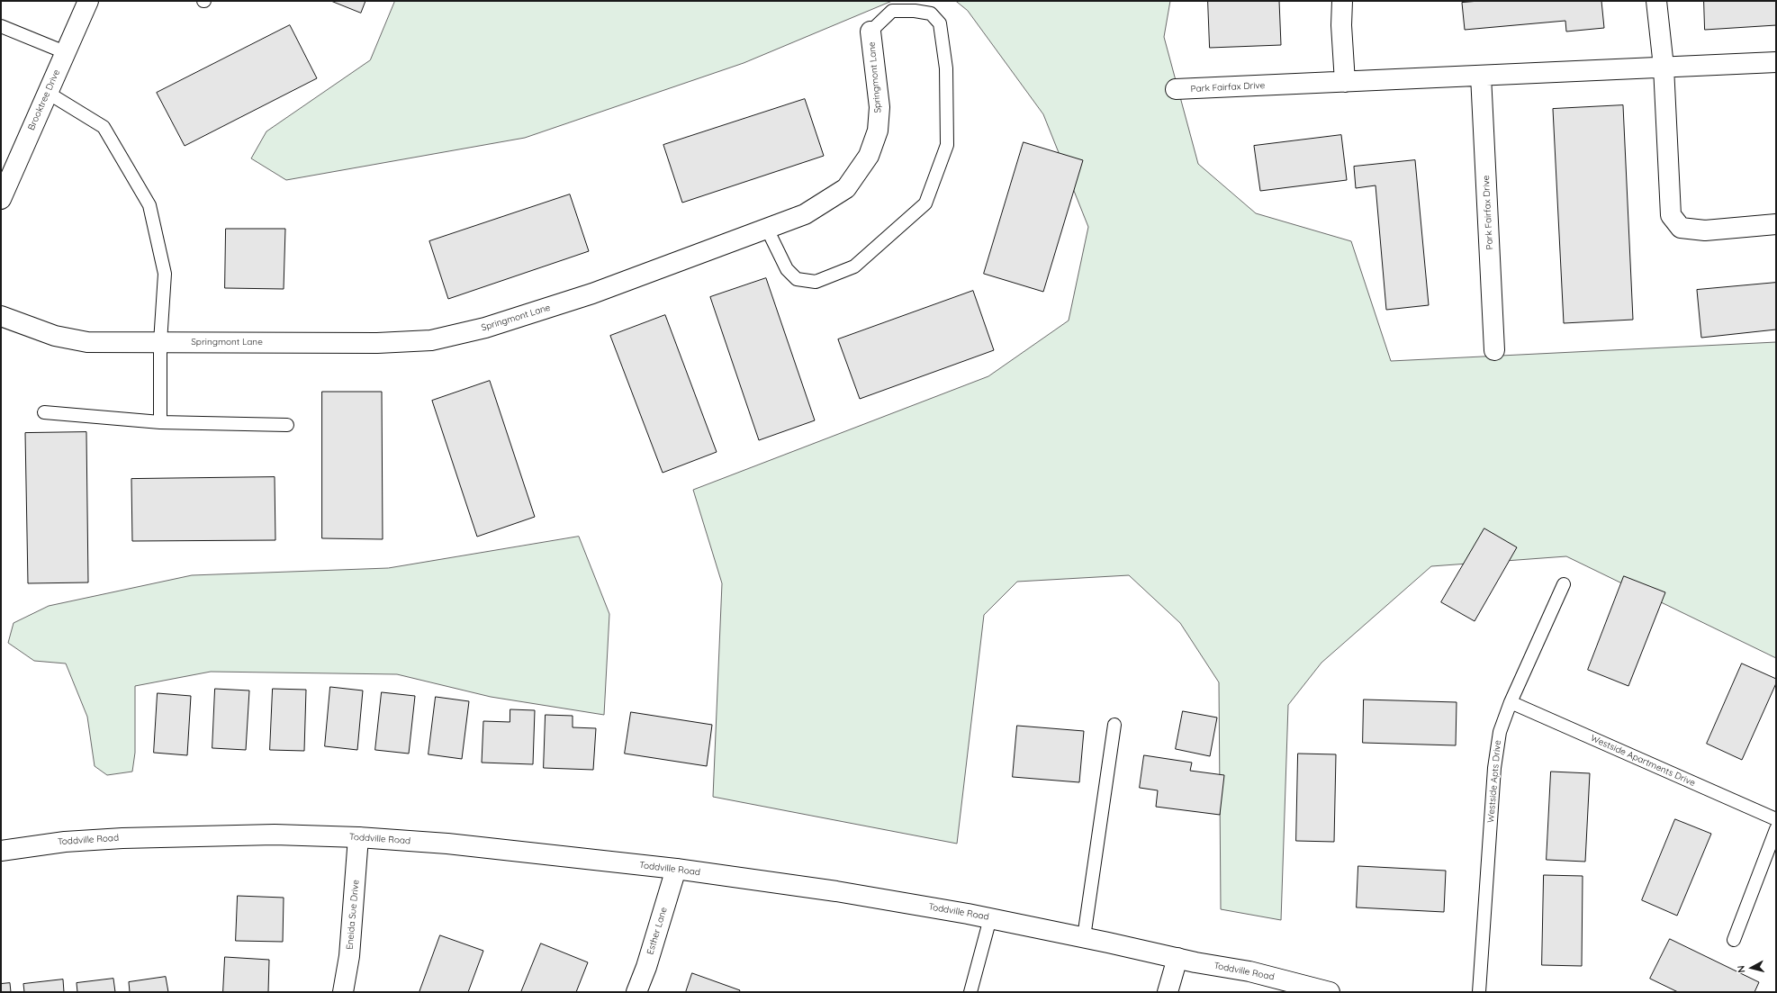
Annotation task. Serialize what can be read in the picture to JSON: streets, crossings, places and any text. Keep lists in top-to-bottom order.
{
  "streets": {
    "street": [
      "Springmont Lane",
      "Park Fairfax Drive",
      "Brooktree Drive",
      "Toddville Road",
      "Eneida Sue Drive",
      "Esther Lane"
    ],
    "lane": ["Westside Apartments Drive", "Westside Apts Drive"]
  },
  "crossings": [
    ["Westside Apartments Drive", "Westside Apts Drive"],
    ["Toddville Road", "Eneida Sue Drive"],
    ["Toddville Road", "Esther Lane"]
  ],
  "north": "left"
}
